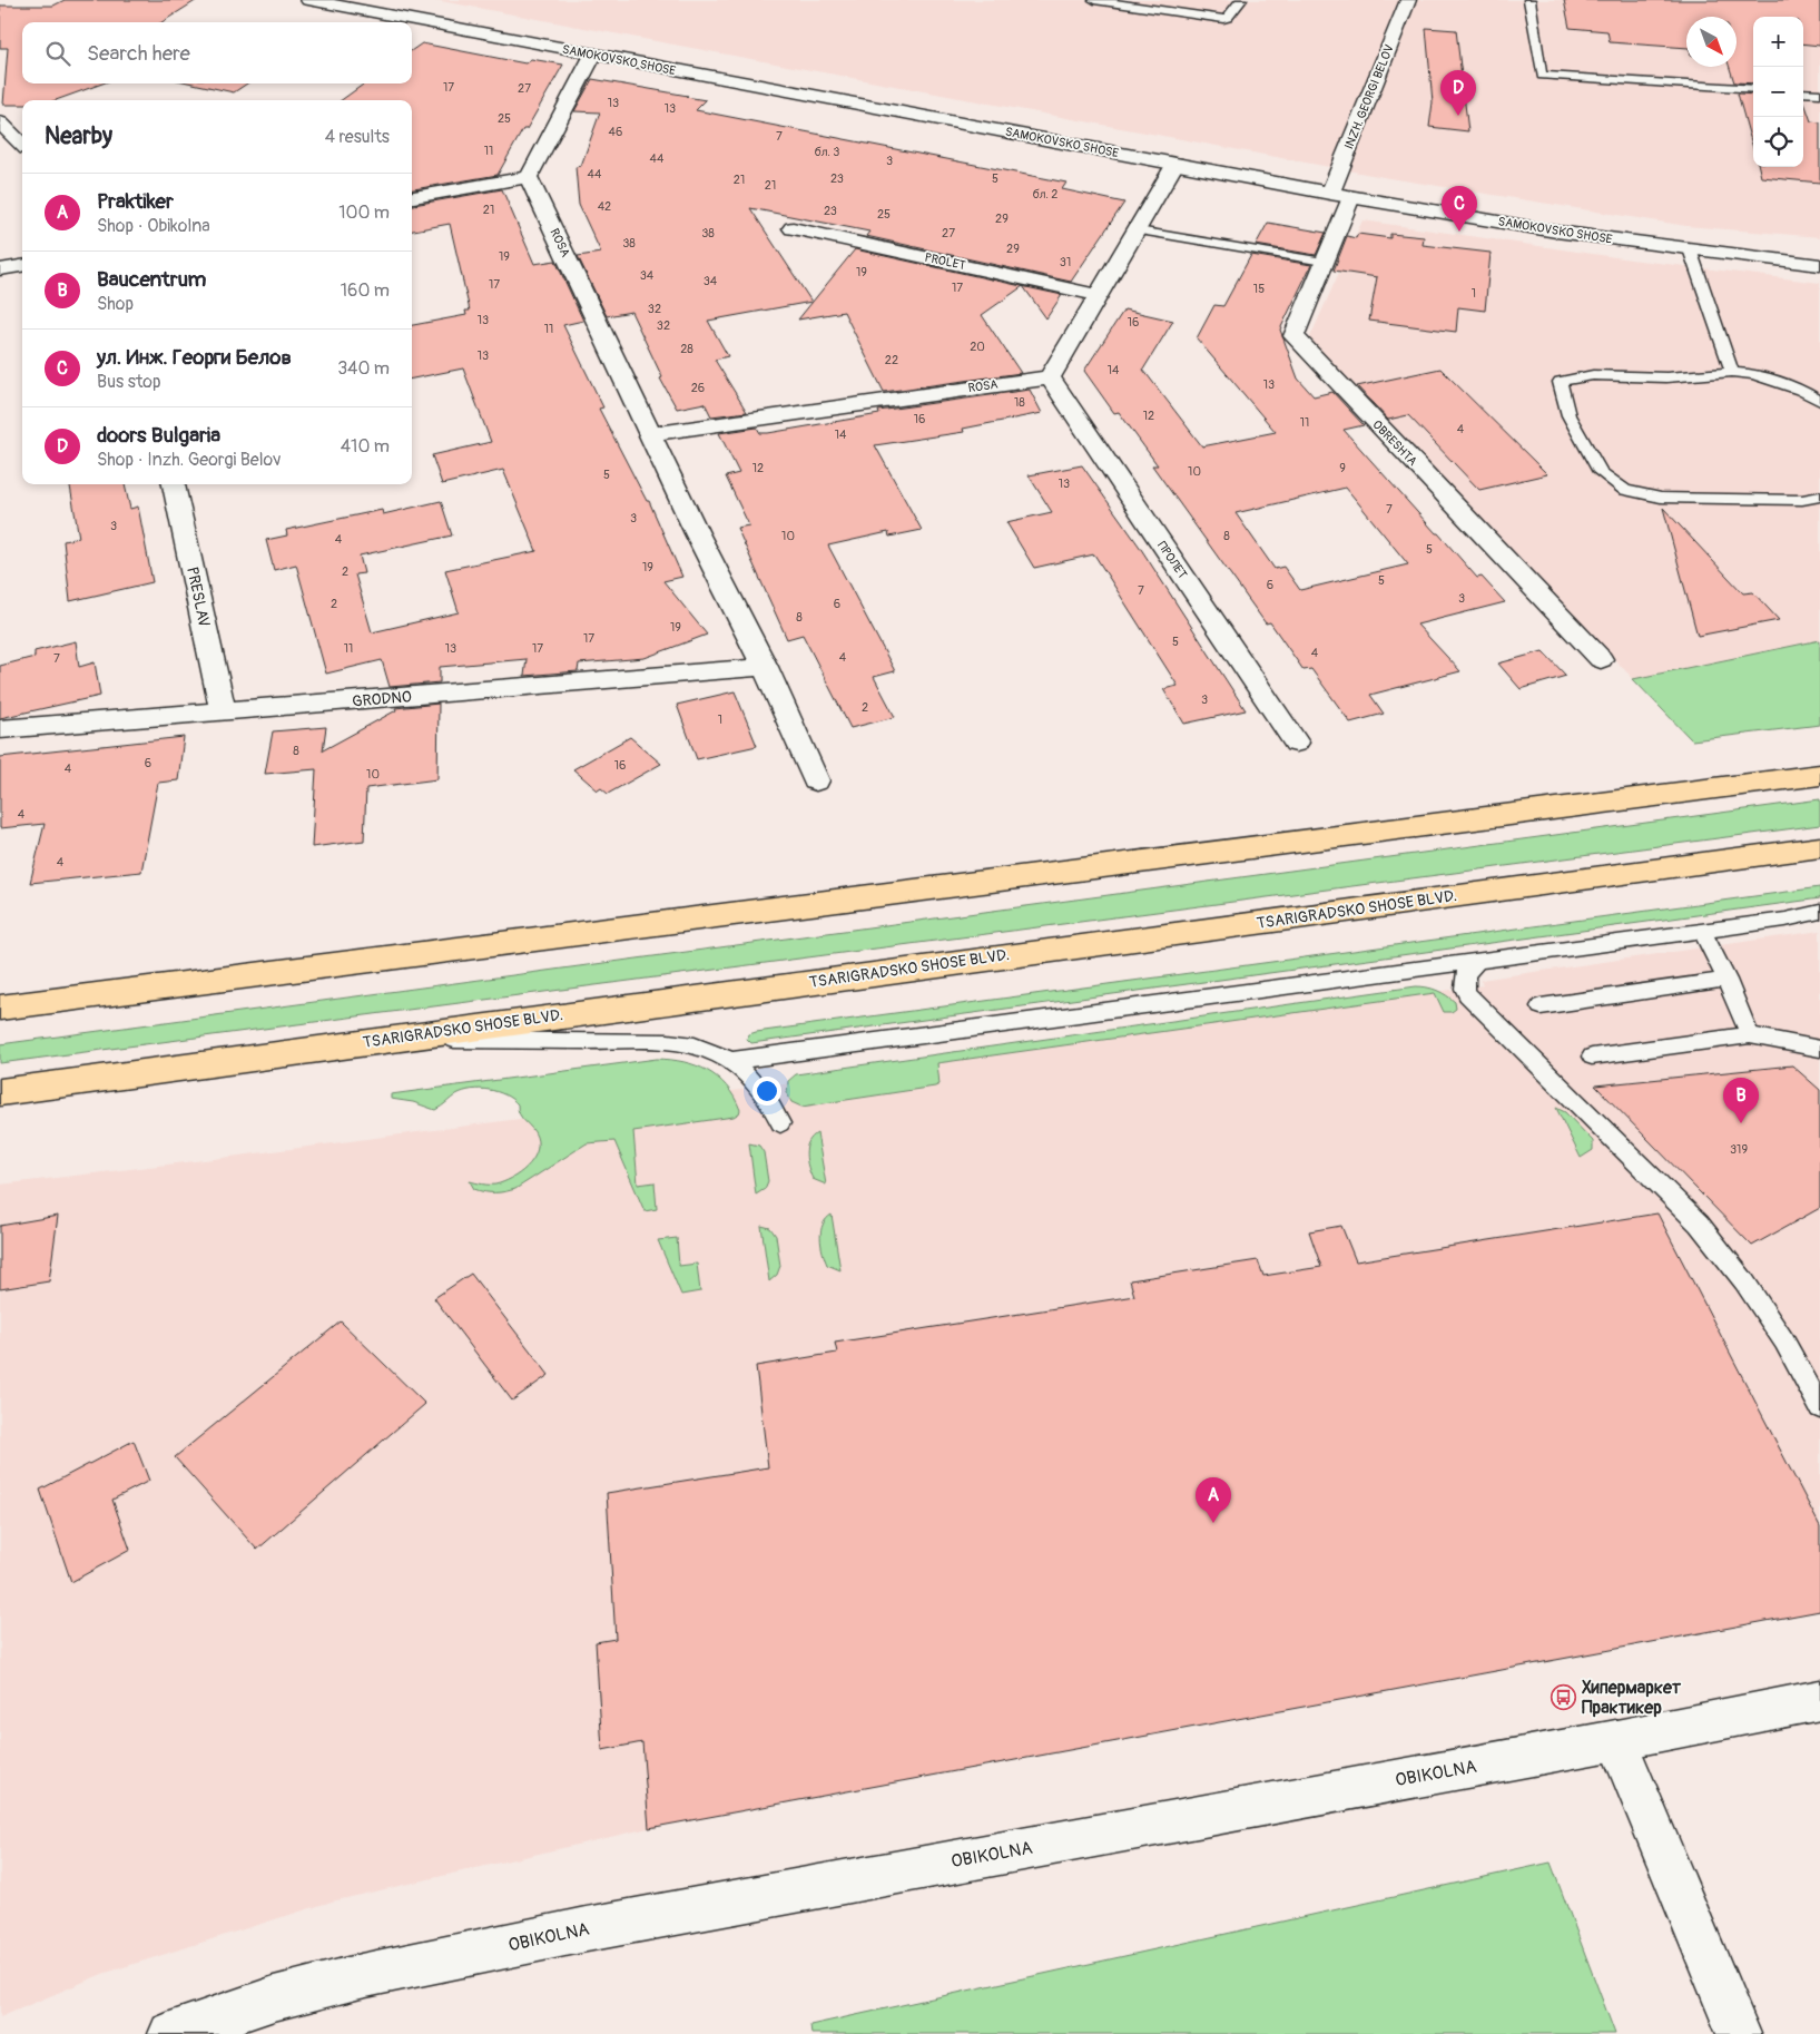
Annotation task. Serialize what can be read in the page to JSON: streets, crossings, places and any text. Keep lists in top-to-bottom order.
{
  "streets": {
    "highway": ["TSARIGRADSKO SHOSE BLVD."],
    "street": [
      "SAMOKOVSKO SHOSE",
      "INZH. GEORGI BELOV",
      "ROSA",
      "PROLET",
      "OBRESHTA",
      "ПРОЛЕТ",
      "PRESLAV",
      "GRODNO",
      "OBIKOLNA"
    ]
  },
  "crossings": [
    ["SAMOKOVSKO SHOSE", "INZH. GEORGI BELOV"],
    ["SAMOKOVSKO SHOSE", "OBRESHTA"],
    ["INZH. GEORGI BELOV", "OBRESHTA"],
    ["ROSA", "ПРОЛЕТ"],
    ["ROSA", "GRODNO"],
    ["PRESLAV", "GRODNO"]
  ],
  "places": {
    "bus stop": ["Хипермаркет Практикер"]
  },
  "house_numbers": [
    "17",
    "27",
    "13",
    "13",
    "25",
    "46",
    "7",
    "11",
    "бл. 3",
    "44",
    "3",
    "44",
    "23",
    "5",
    "21",
    "21",
    "бл. 2",
    "42",
    "21",
    "23",
    "25",
    "29",
    "38",
    "27",
    "38",
    "29",
    "19",
    "31",
    "19",
    "34",
    "34",
    "17",
    "17",
    "15",
    "1",
    "32",
    "13",
    "16",
    "32",
    "11",
    "20",
    "28",
    "13",
    "22",
    "14",
    "13",
    "26",
    "18",
    "12",
    "16",
    "11",
    "4",
    "14",
    "12",
    "9",
    "10",
    "5",
    "13",
    "7",
    "3",
    "3",
    "10",
    "8",
    "4",
    "5",
    "19",
    "2",
    "5",
    "6",
    "7",
    "3",
    "2",
    "6",
    "8",
    "19",
    "17",
    "5",
    "11",
    "13",
    "17",
    "4",
    "4",
    "7",
    "3",
    "2",
    "1",
    "8",
    "6",
    "16",
    "4",
    "10",
    "4",
    "4",
    "319"
  ],
  "north": "bottom right",
  "page": {
    "map_buttons": ["+", "−"],
    "search": "Search here",
    "pins": [
      "D",
      "C",
      "B",
      "A"
    ],
    "heading": ["Nearby", "4 results"],
    "list": [
      {
        "mark": "A",
        "name": "Praktiker",
        "note": "Shop · Obikolna",
        "value": "100 m"
      },
      {
        "mark": "B",
        "name": "Baucentrum",
        "note": "Shop",
        "value": "160 m"
      },
      {
        "mark": "C",
        "name": "ул. Инж. Георги Белов",
        "note": "Bus stop",
        "value": "340 m"
      },
      {
        "mark": "D",
        "name": "doors Bulgaria",
        "note": "Shop · Inzh. Georgi Belov",
        "value": "410 m"
      }
    ]
  }
}
